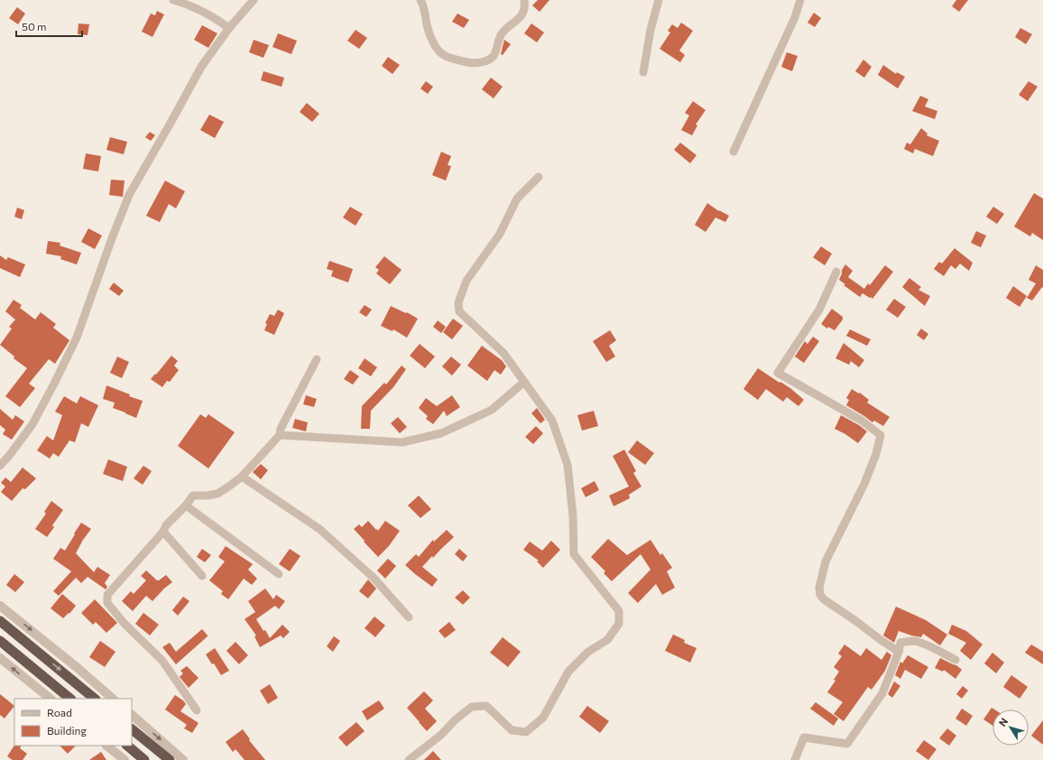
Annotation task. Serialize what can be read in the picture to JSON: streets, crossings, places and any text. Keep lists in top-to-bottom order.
{
  "legend": ["Road", "Building"],
  "scale_bar": "50 m",
  "north": "top left"
}
